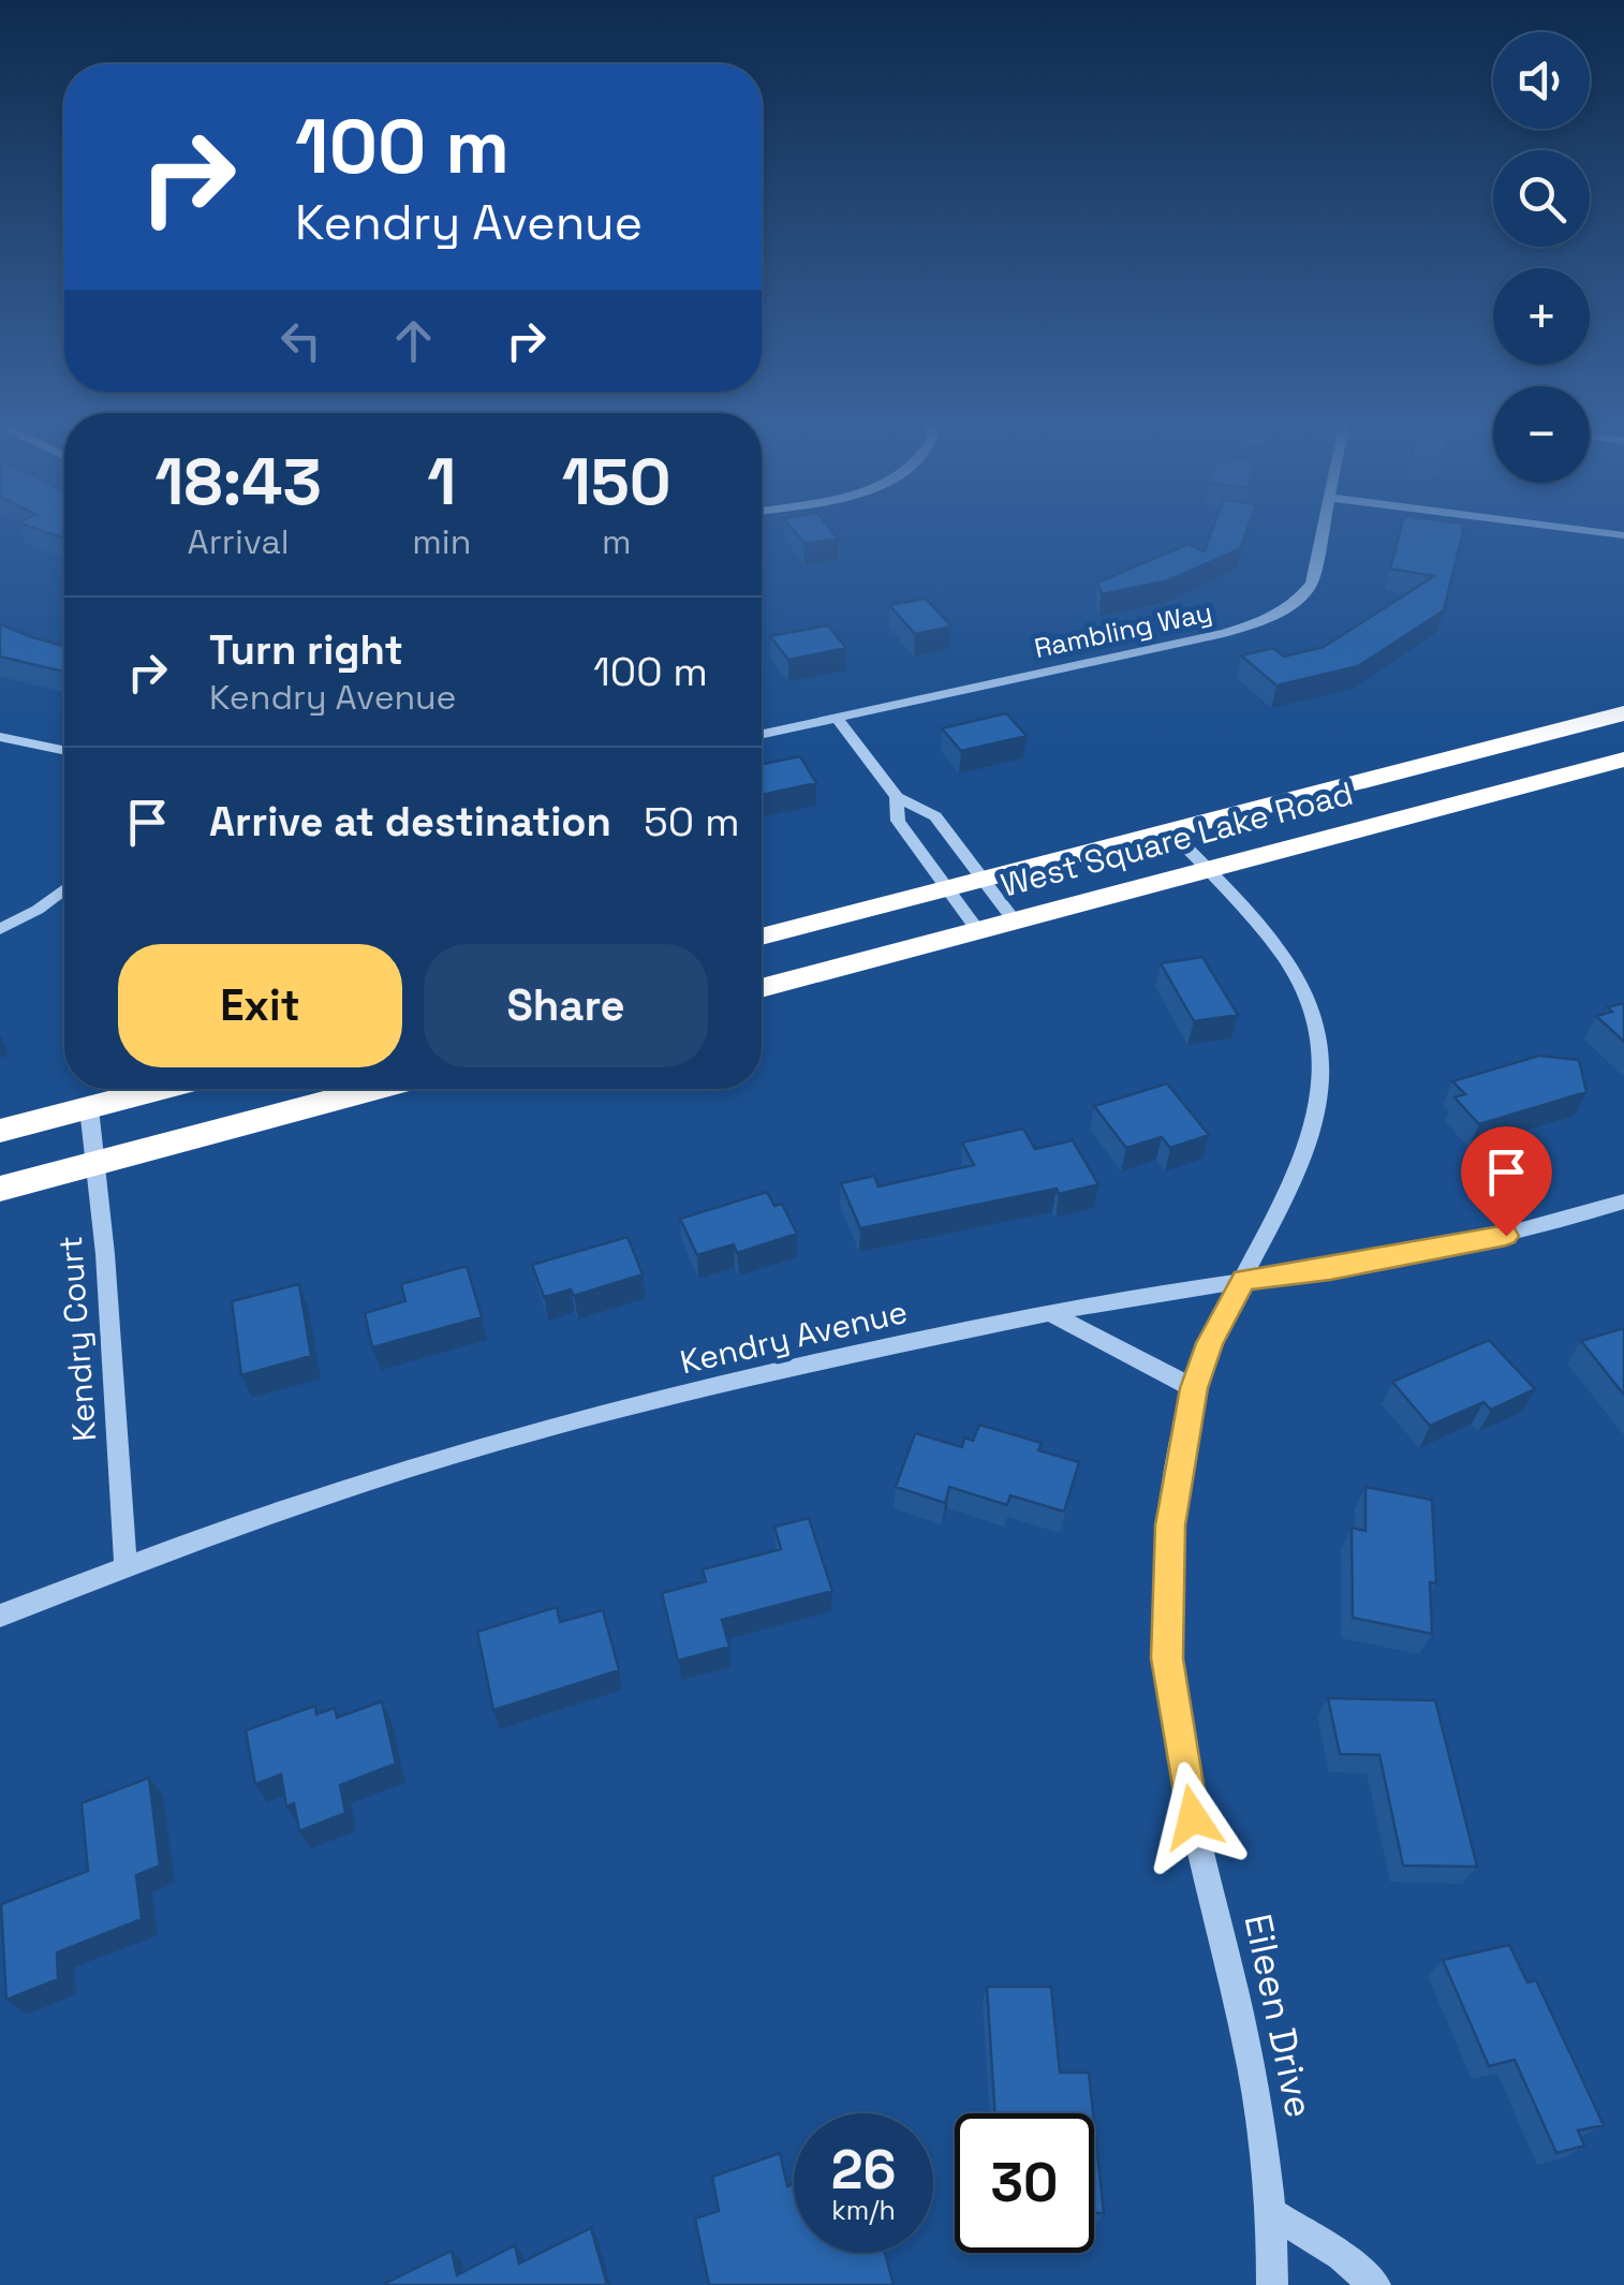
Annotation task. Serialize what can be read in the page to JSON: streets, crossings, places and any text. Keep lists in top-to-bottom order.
{
  "streets": {
    "highway": ["West Square Lake Road"],
    "street": [
      "Rambling Way",
      "Kendry Avenue",
      "Kendry Court",
      "Eileen Drive"
    ]
  },
  "crossings": [
    ["West Square Lake Road", "Eileen Drive"],
    ["Kendry Avenue", "Kendry Court"],
    ["Kendry Avenue", "Eileen Drive"]
  ],
  "page": {
    "map_buttons": ["+", "−"],
    "turn": ["100 m", "Kendry Avenue"],
    "eta": [
      "18:43",
      "Arrival",
      "1",
      "min",
      "150",
      "m"
    ],
    "list": [
      {
        "name": "Turn right",
        "note": "Kendry Avenue",
        "value": "100 m"
      },
      {
        "name": "Arrive at destination",
        "value": "50 m"
      }
    ],
    "buttons": ["Exit", "Share"],
    "speed": "26 km/h",
    "limit": "30"
  }
}
